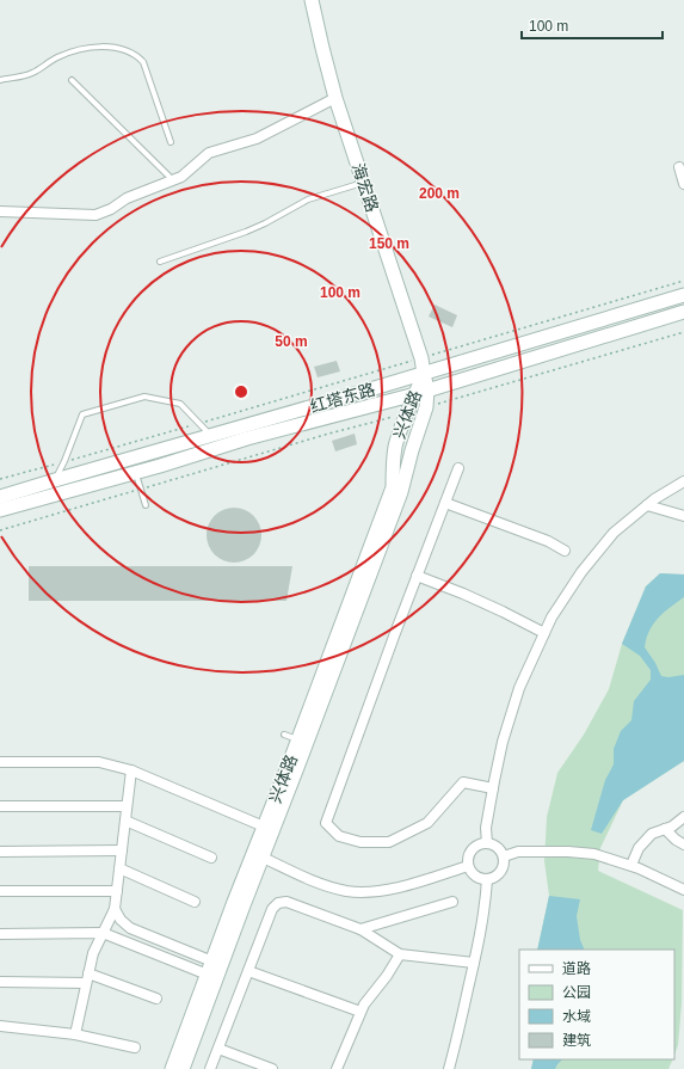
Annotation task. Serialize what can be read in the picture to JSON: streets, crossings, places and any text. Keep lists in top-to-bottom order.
{
  "streets": {
    "street": ["海宏路", "红塔东路", "兴体路"]
  },
  "crossings": [
    ["海宏路", "红塔东路"],
    ["海宏路", "兴体路"],
    ["红塔东路", "兴体路"]
  ],
  "legend": [
    "道路",
    "公园",
    "水域",
    "建筑"
  ],
  "scale_bar": "100 m",
  "rings": [
    "200 m",
    "150 m",
    "100 m",
    "50 m"
  ]
}
